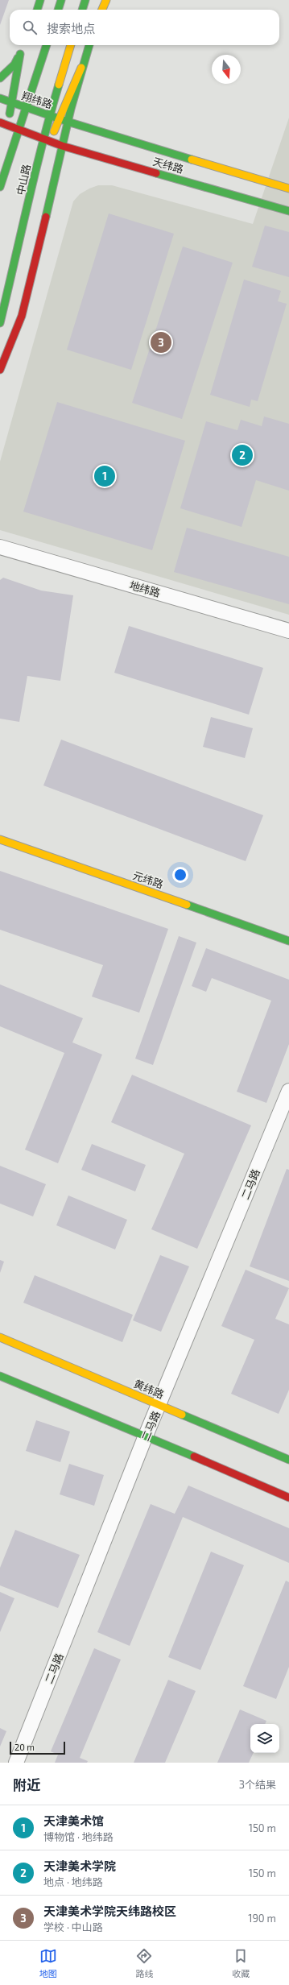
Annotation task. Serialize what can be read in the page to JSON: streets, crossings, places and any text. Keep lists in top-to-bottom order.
{
  "streets": {
    "main road": [
      "翔纬路",
      "天纬路",
      "中山路",
      "元纬路",
      "黄纬路"
    ],
    "street": ["地纬路", "二马路"]
  },
  "crossings": [
    ["翔纬路", "天纬路"],
    ["翔纬路", "中山路"],
    ["天纬路", "中山路"],
    ["二马路", "黄纬路"]
  ],
  "scale_bar": "20 m",
  "north": "bottom",
  "page": {
    "search": "搜索地点",
    "pins": ["3", "2", "1"],
    "scale": "20 m",
    "heading": ["附近", "3个结果"],
    "list": [
      {
        "mark": "1",
        "name": "天津美术馆",
        "note": "博物馆 · 地纬路",
        "value": "150 m"
      },
      {
        "mark": "2",
        "name": "天津美术学院",
        "note": "地点 · 地纬路",
        "value": "150 m"
      },
      {
        "mark": "3",
        "name": "天津美术学院天纬路校区",
        "note": "学校 · 中山路",
        "value": "190 m"
      }
    ],
    "nav": ["地图", "路线", "收藏"]
  }
}
